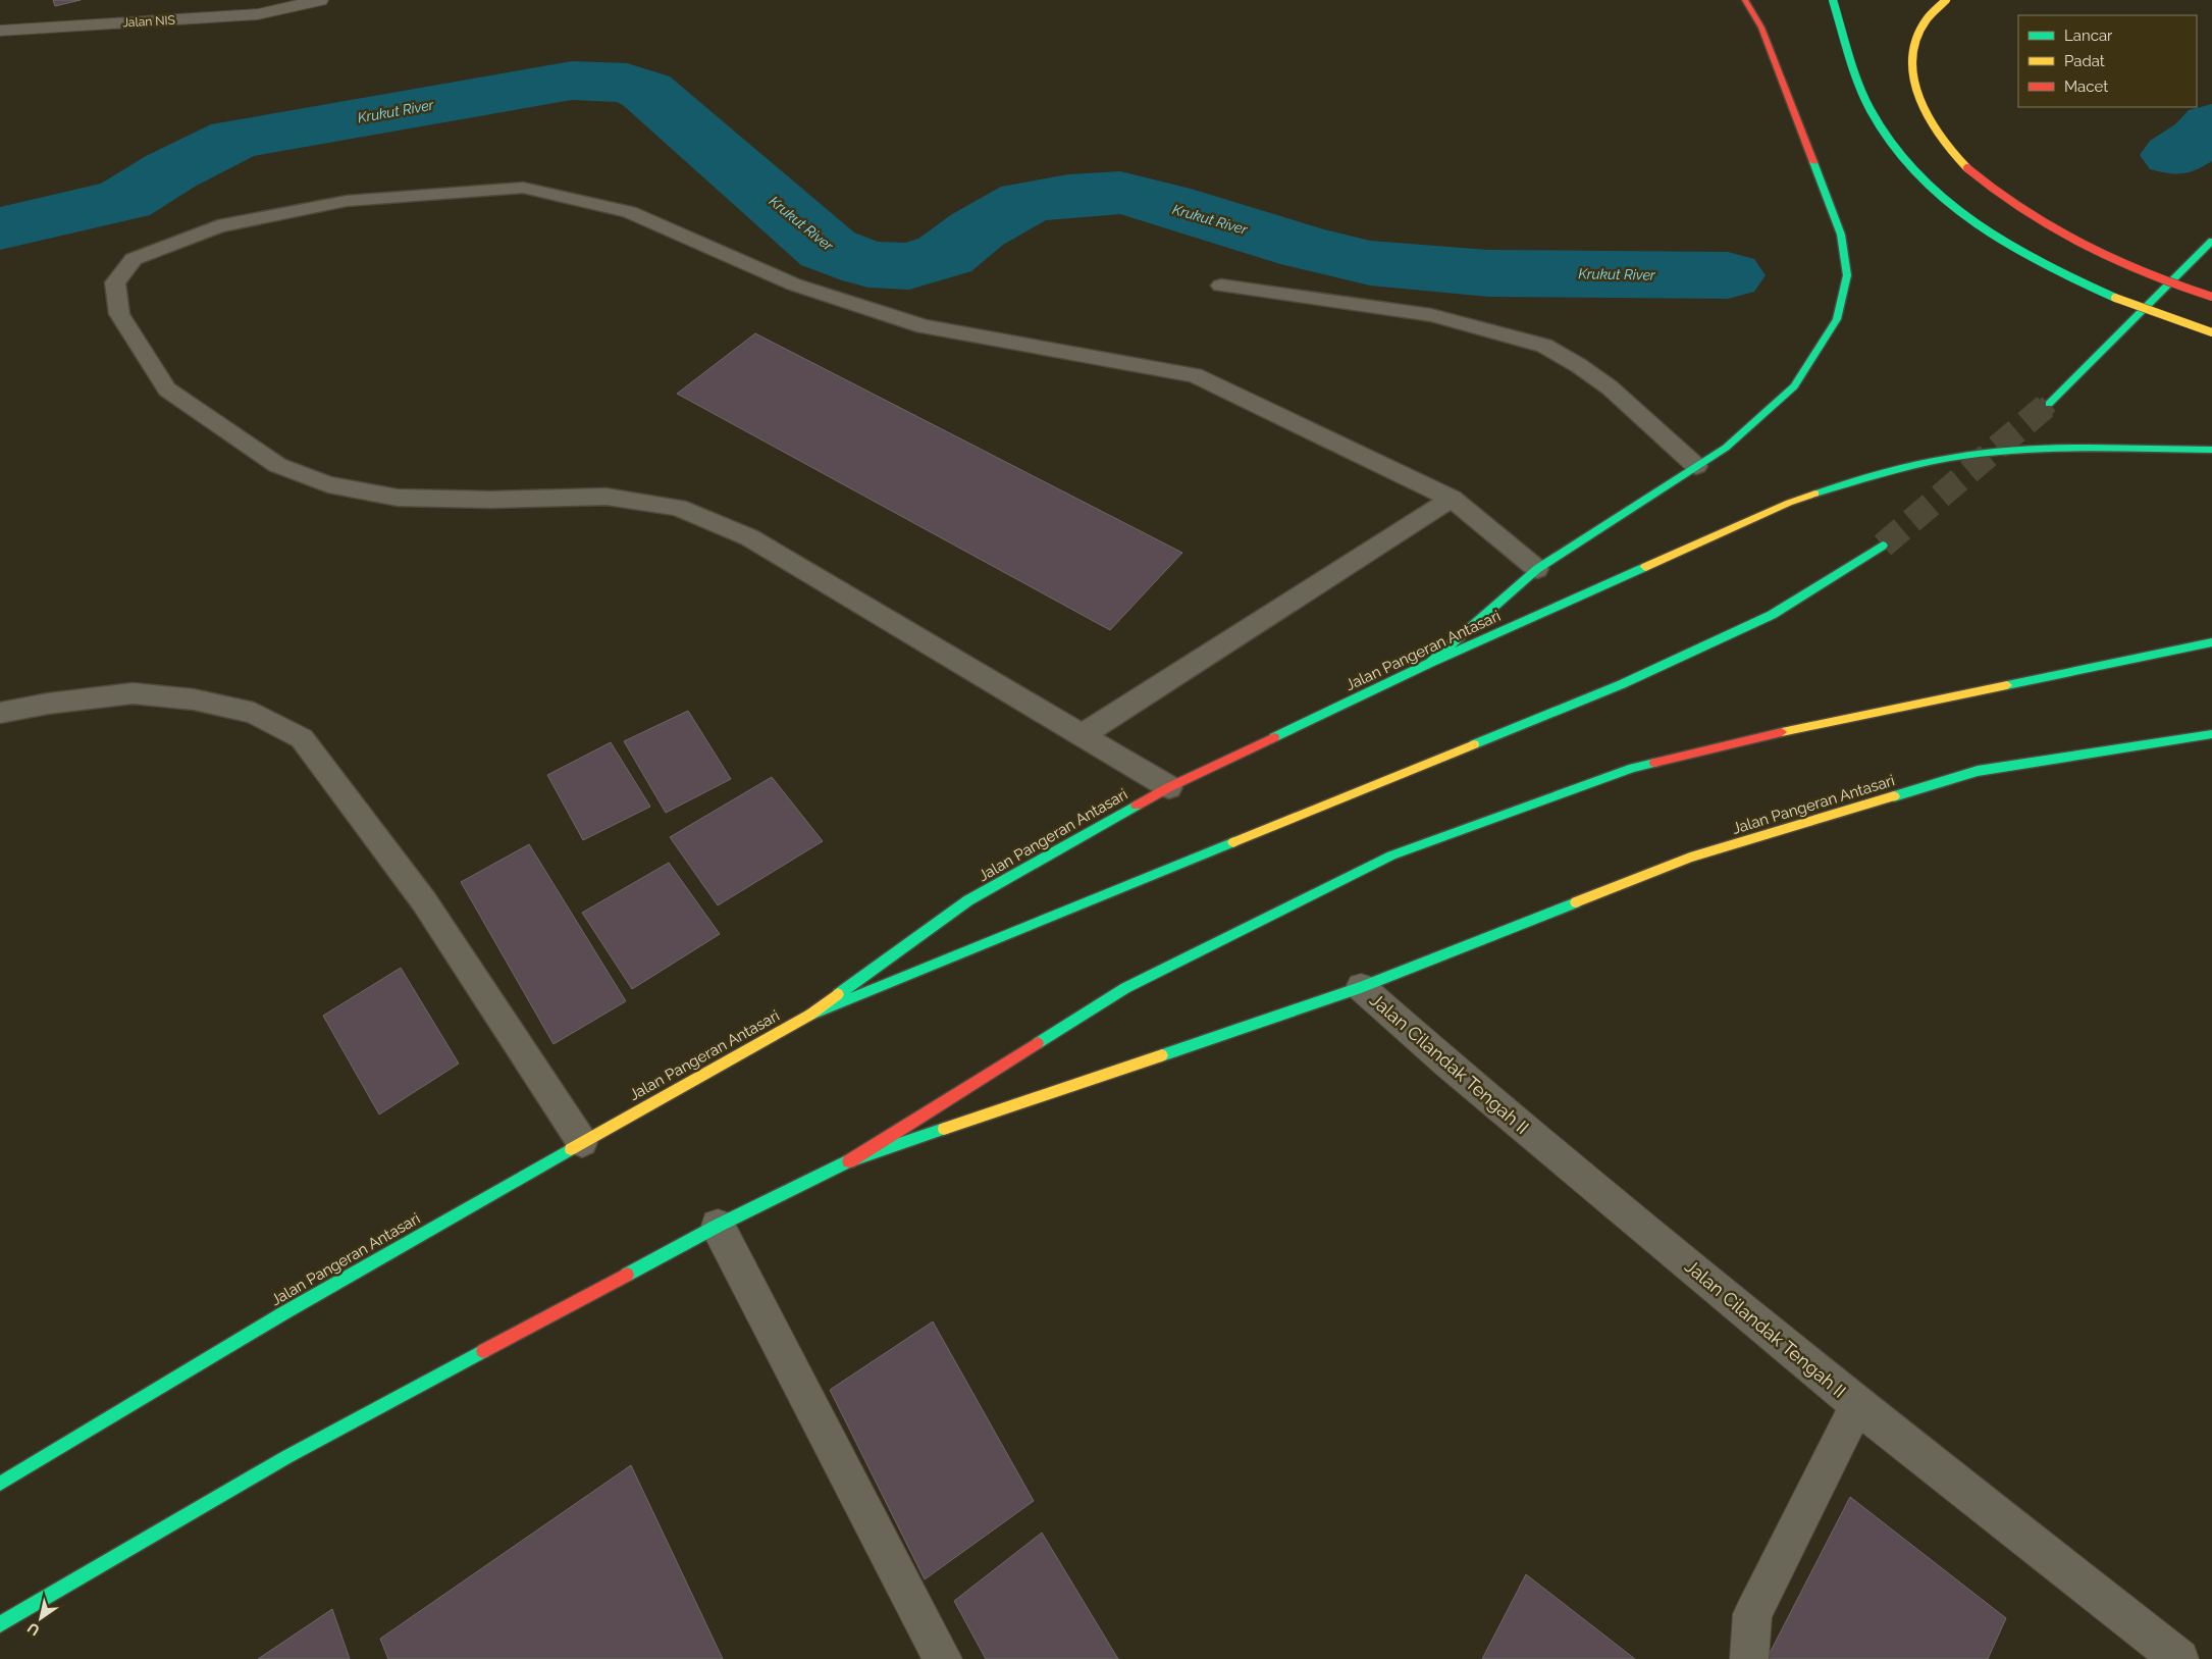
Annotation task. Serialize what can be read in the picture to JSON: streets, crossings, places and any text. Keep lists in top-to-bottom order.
{
  "streets": {
    "main road": ["Jalan Pangeran Antasari"],
    "street": ["Jalan NIS", "Jalan Cilandak Tengah II"]
  },
  "crossings": [
    ["Jalan Pangeran Antasari", "Jalan Cilandak Tengah II"]
  ],
  "water": ["Krukut River"],
  "legend": ["Lancar", "Padat", "Macet"],
  "north": "bottom left"
}
